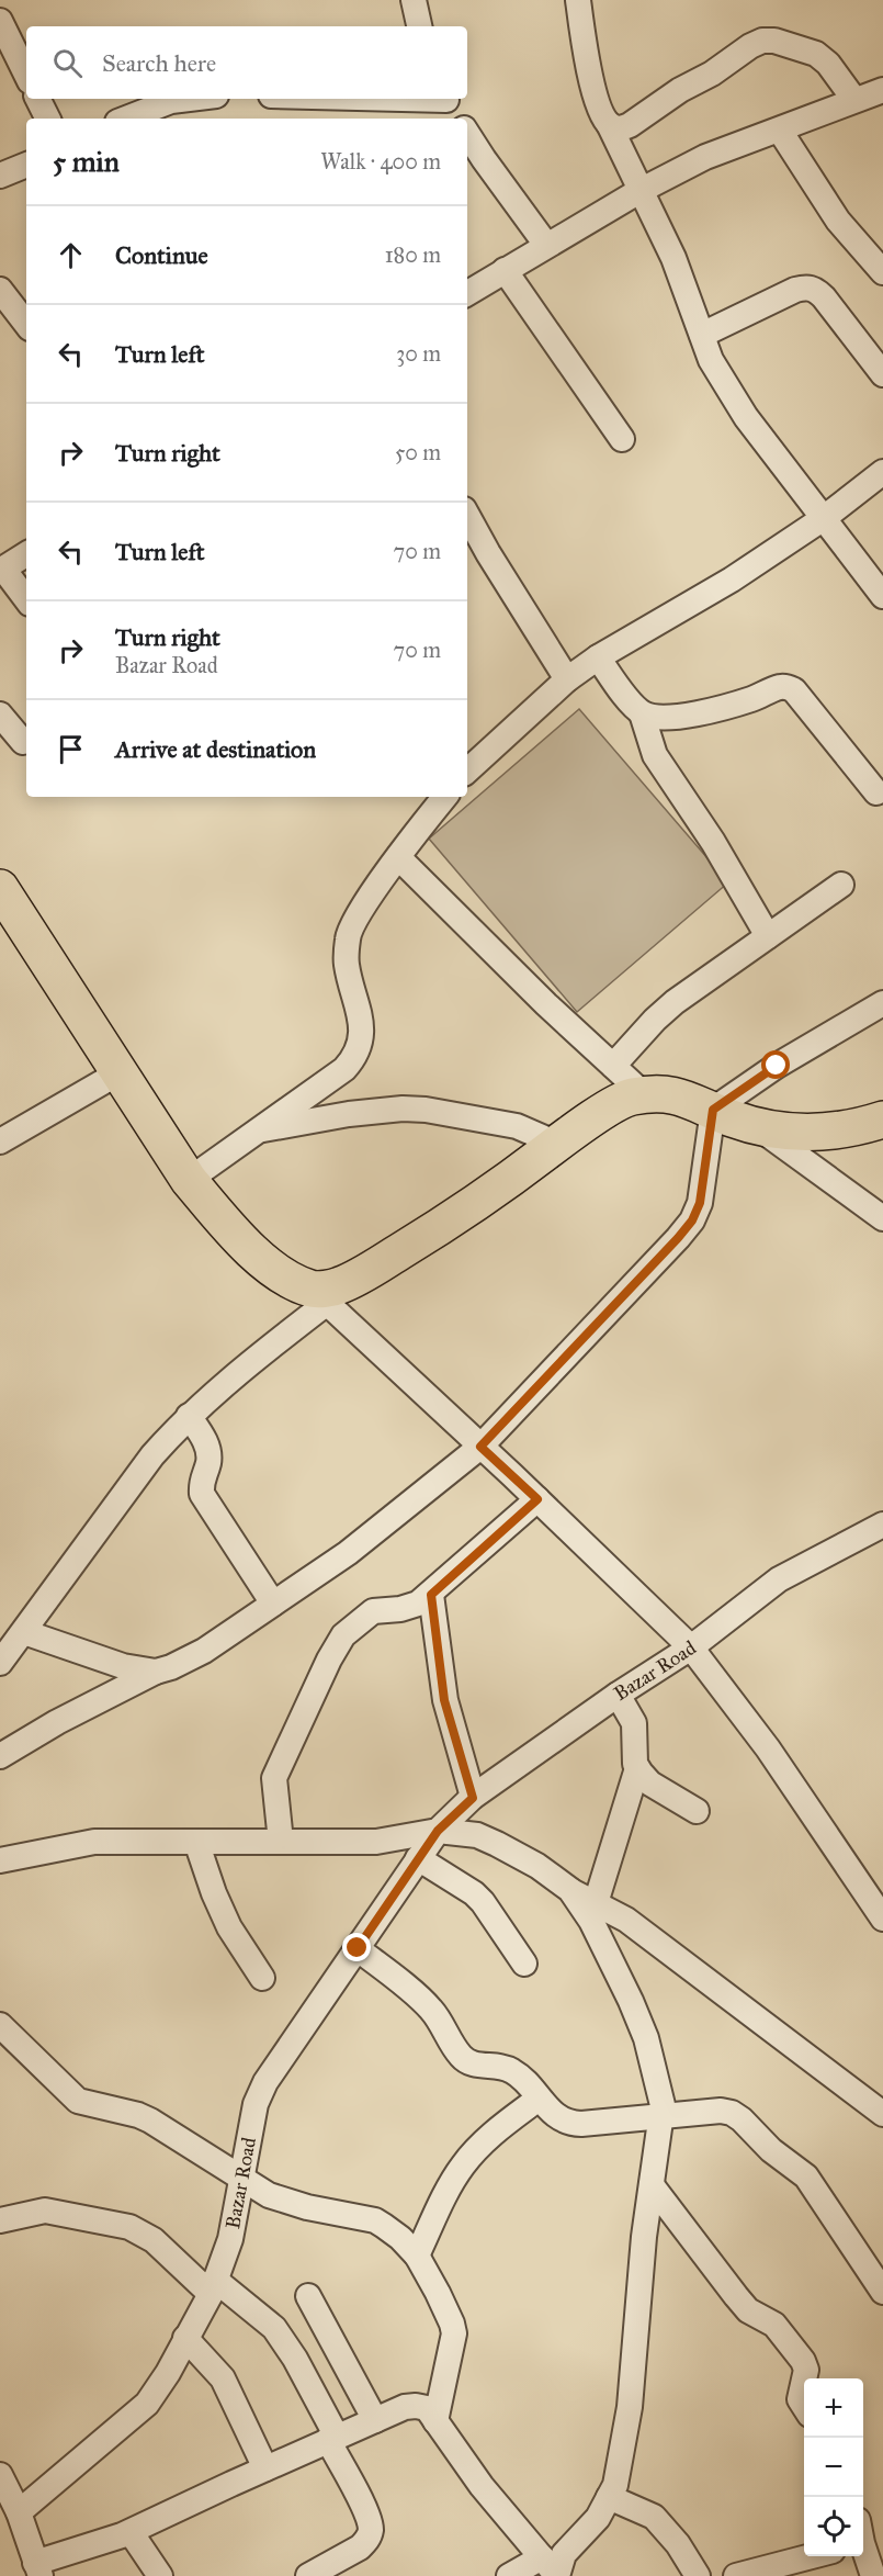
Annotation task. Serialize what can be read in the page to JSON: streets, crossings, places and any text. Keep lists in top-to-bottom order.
{
  "streets": {
    "street": ["Bazar Road"]
  },
  "page": {
    "search": "Search here",
    "heading": ["5 min", "Walk · 400 m"],
    "list": [
      ["Continue", "180 m"],
      ["Turn left", "30 m"],
      ["Turn right", "50 m"],
      ["Turn left", "70 m"],
      ["Turn right", "Bazar Road", "70 m"],
      "Arrive at destination"
    ],
    "map_buttons": ["+", "−"]
  }
}
